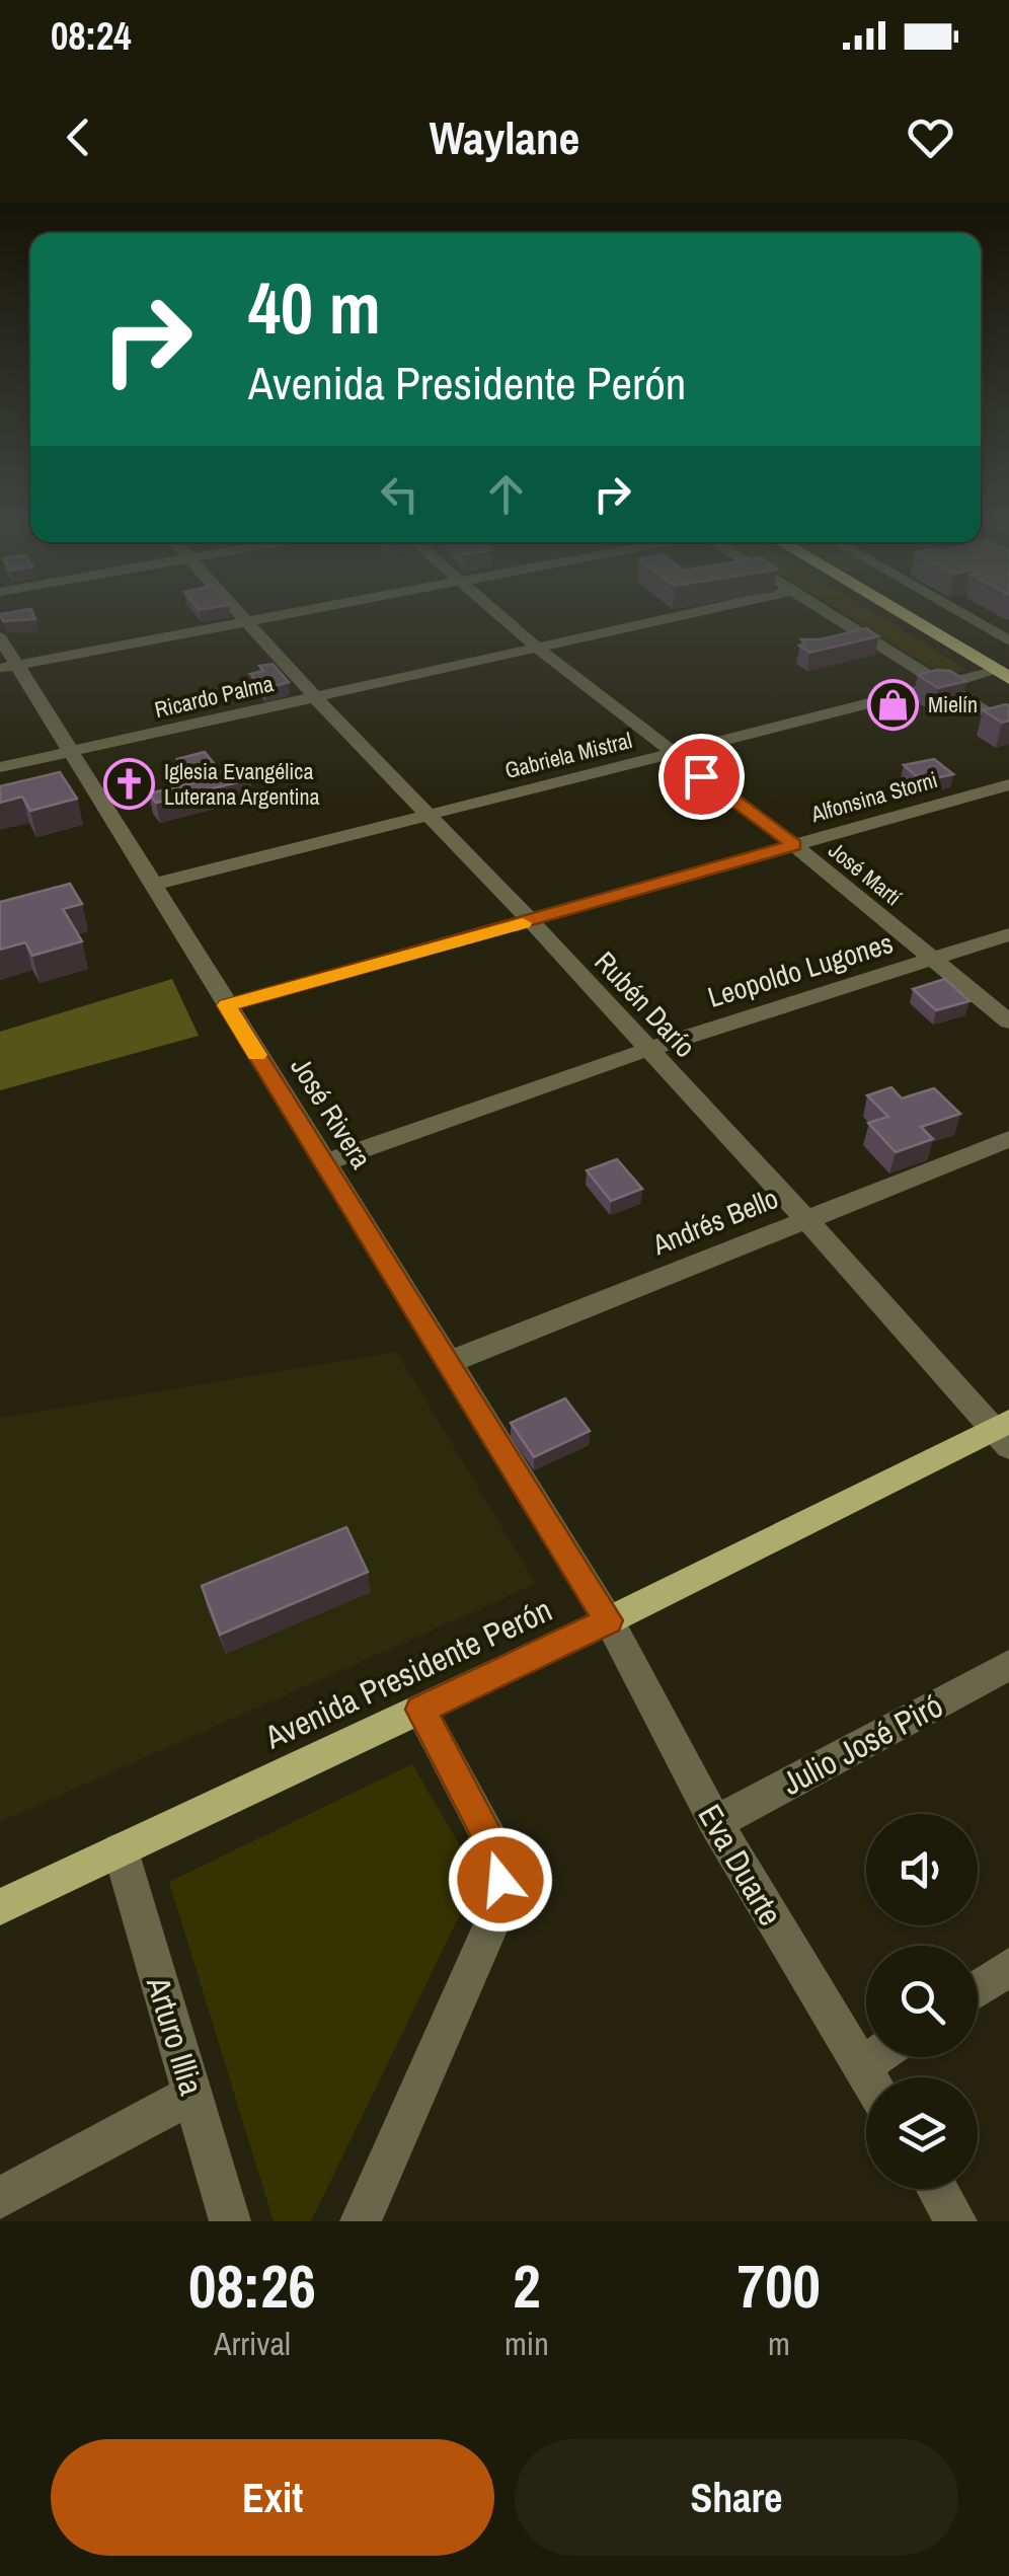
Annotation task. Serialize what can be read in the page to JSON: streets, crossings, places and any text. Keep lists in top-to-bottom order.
{
  "streets": {
    "main road": ["Avenida Presidente Perón"],
    "street": [
      "Ricardo Palma",
      "Gabriela Mistral",
      "Alfonsina Storni",
      "José Martí",
      "Leopoldo Lugones",
      "Rubén Darío",
      "José Rivera",
      "Andrés Bello",
      "Julio José Piró",
      "Eva Duarte",
      "Arturo Illia"
    ]
  },
  "crossings": [
    ["Ricardo Palma", "José Martí"],
    ["Ricardo Palma", "Rubén Darío"],
    ["Ricardo Palma", "José Rivera"],
    ["Gabriela Mistral", "José Martí"],
    ["Gabriela Mistral", "Rubén Darío"],
    ["Gabriela Mistral", "José Rivera"],
    ["Alfonsina Storni", "José Martí"],
    ["Alfonsina Storni", "Rubén Darío"],
    ["Alfonsina Storni", "José Rivera"],
    ["José Martí", "Leopoldo Lugones"],
    ["Leopoldo Lugones", "Rubén Darío"],
    ["Leopoldo Lugones", "José Rivera"],
    ["Rubén Darío", "Andrés Bello"],
    ["Rubén Darío", "Avenida Presidente Perón"],
    ["José Rivera", "Andrés Bello"],
    ["José Rivera", "Avenida Presidente Perón"],
    ["José Rivera", "Eva Duarte"],
    ["Avenida Presidente Perón", "Eva Duarte"],
    ["Avenida Presidente Perón", "Arturo Illia"],
    ["Julio José Piró", "Eva Duarte"]
  ],
  "places": {
    "shop": ["Mielín"],
    "church": ["Iglesia Evangélica Luterana Argentina"]
  },
  "page": {
    "status": "08:24",
    "header": "Waylane",
    "turn": ["40 m", "Avenida Presidente Perón"],
    "eta": [
      "08:26",
      "Arrival",
      "2",
      "min",
      "700",
      "m"
    ],
    "buttons": ["Exit", "Share"]
  }
}
